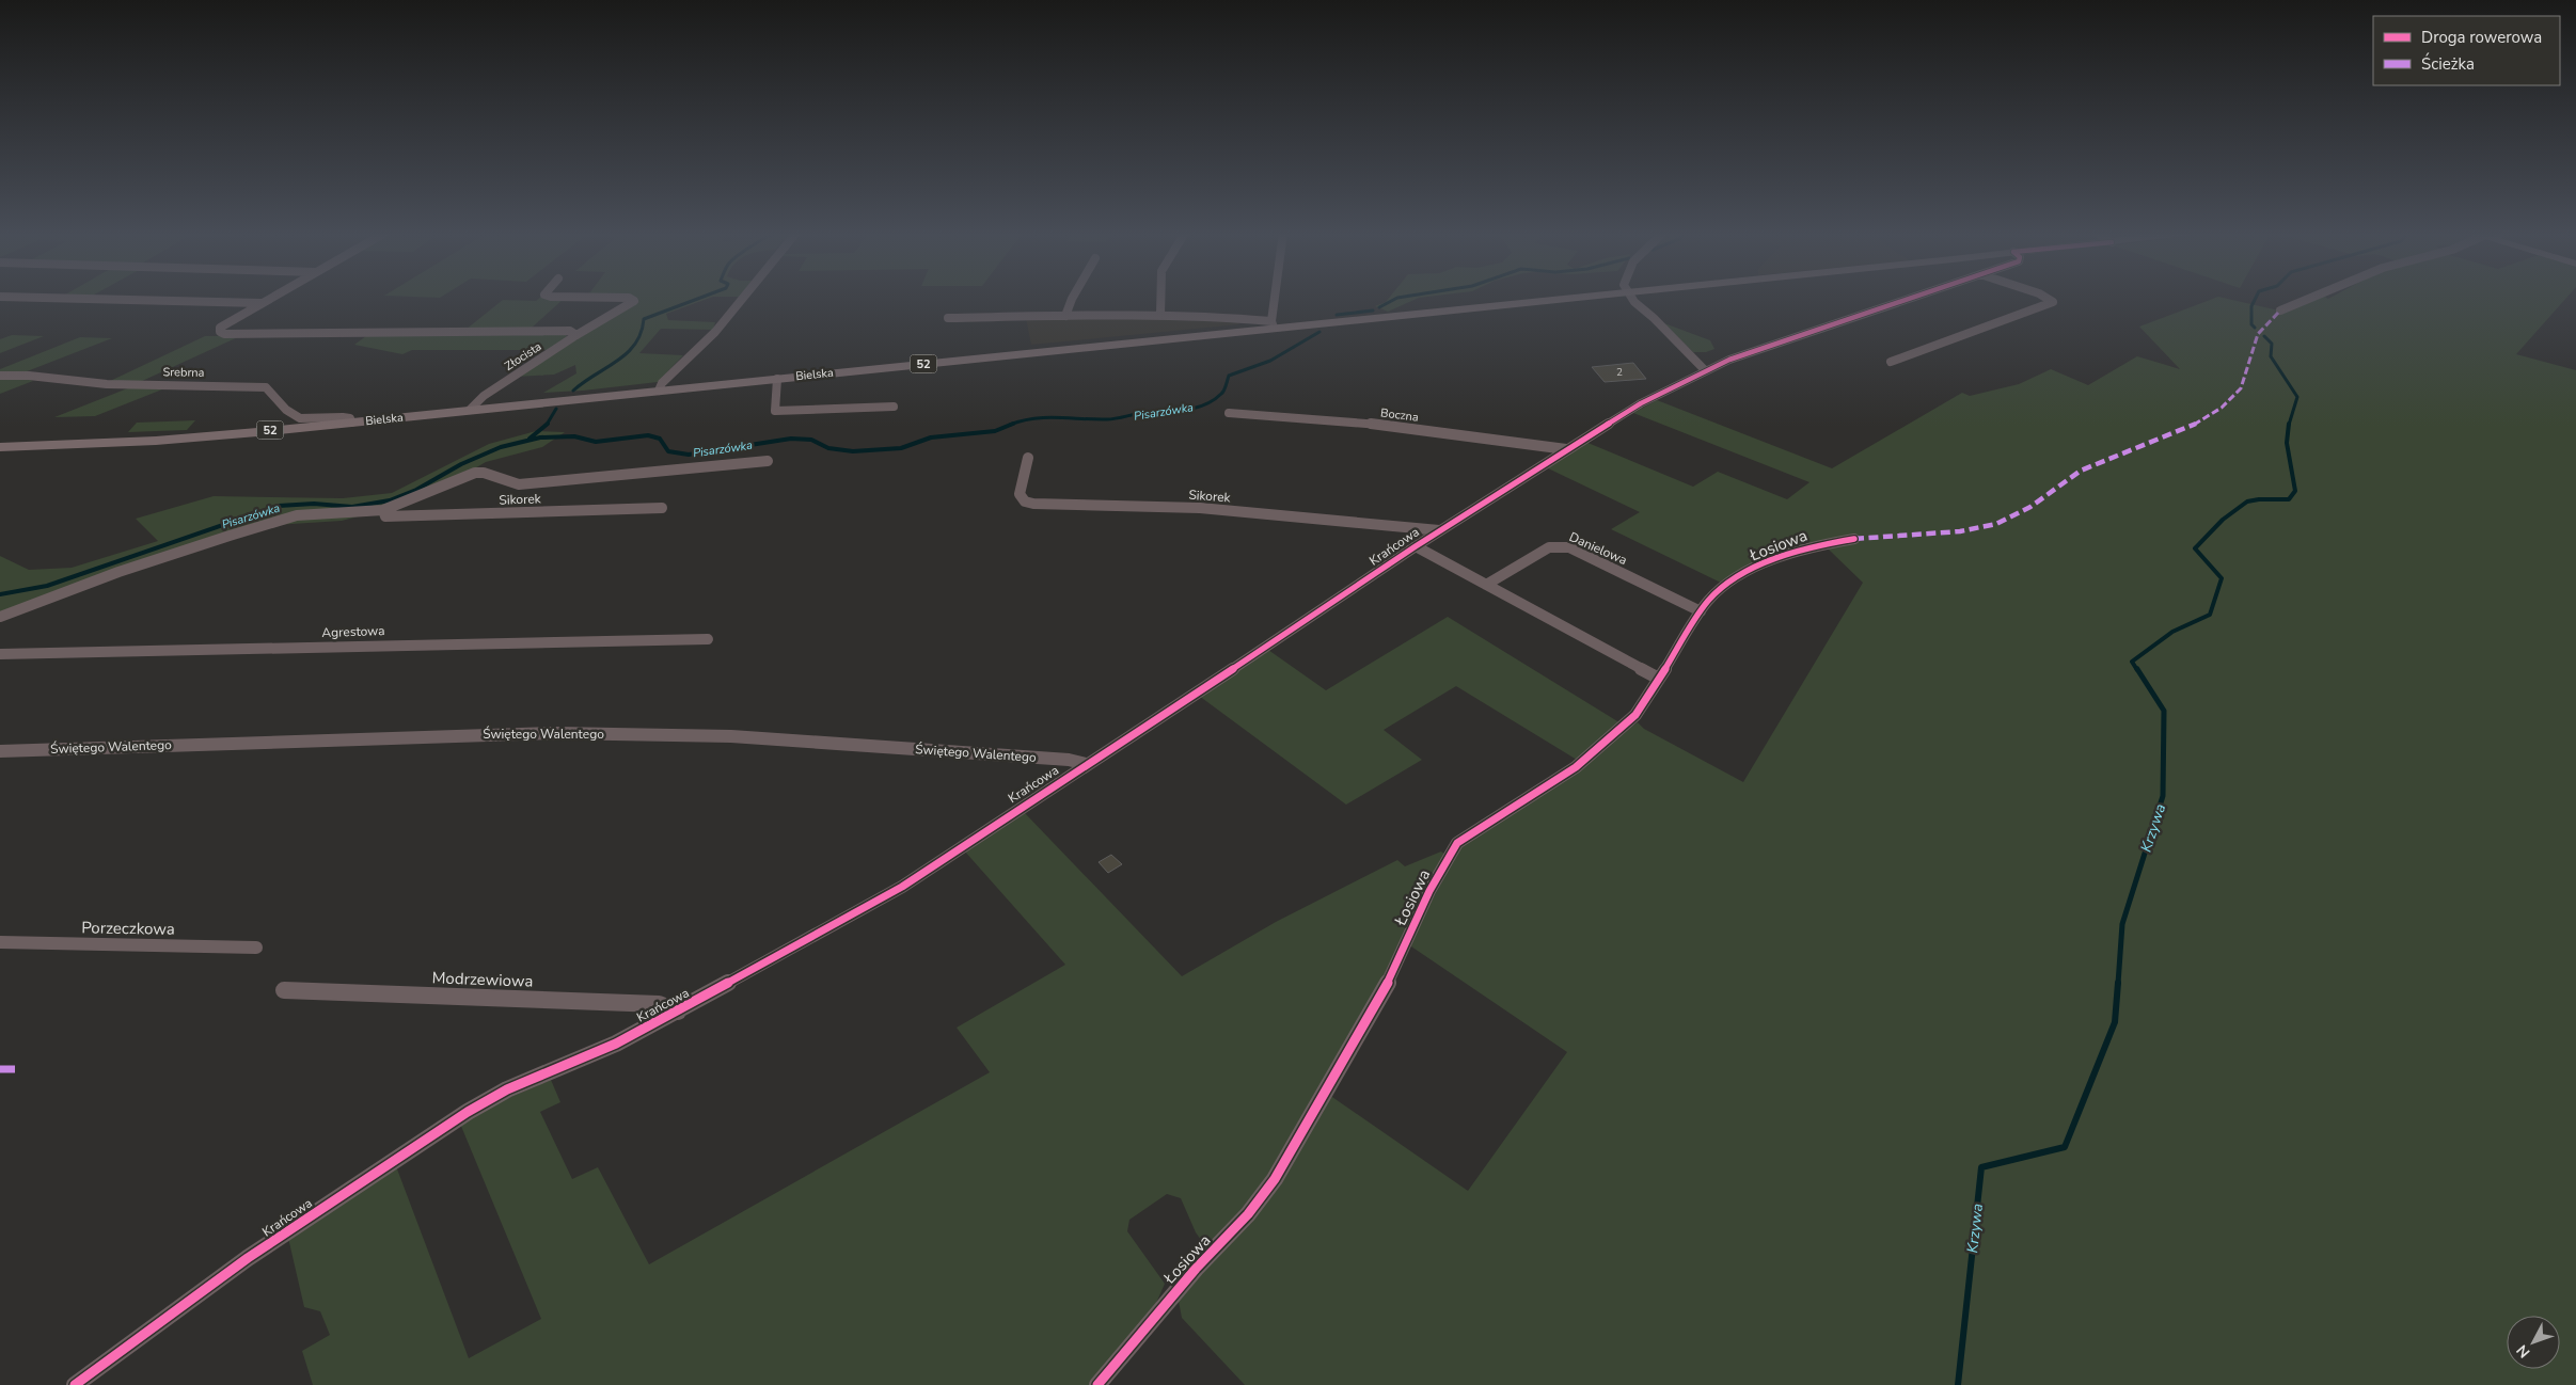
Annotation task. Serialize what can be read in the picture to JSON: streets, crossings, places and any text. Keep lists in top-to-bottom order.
{
  "streets": {
    "main road": ["52", "Bielska"],
    "street": [
      "Złocista",
      "Srebrna",
      "Boczna",
      "Sikorek",
      "Łosiowa",
      "Krańcowa",
      "Danielowa",
      "Agrestowa",
      "Świętego Walentego",
      "Porzeczkowa",
      "Modrzewiowa"
    ]
  },
  "crossings": [
    ["Złocista", "Bielska"],
    ["Srebrna", "Bielska"],
    ["Boczna", "Krańcowa"],
    ["Sikorek", "Krańcowa"],
    ["Łosiowa", "Danielowa"],
    ["Krańcowa", "Świętego Walentego"],
    ["Krańcowa", "Modrzewiowa"]
  ],
  "water": ["Pisarzówka", "Krzywa"],
  "house_numbers": ["2"],
  "legend": ["Droga rowerowa", "Ścieżka"],
  "north": "bottom left"
}
